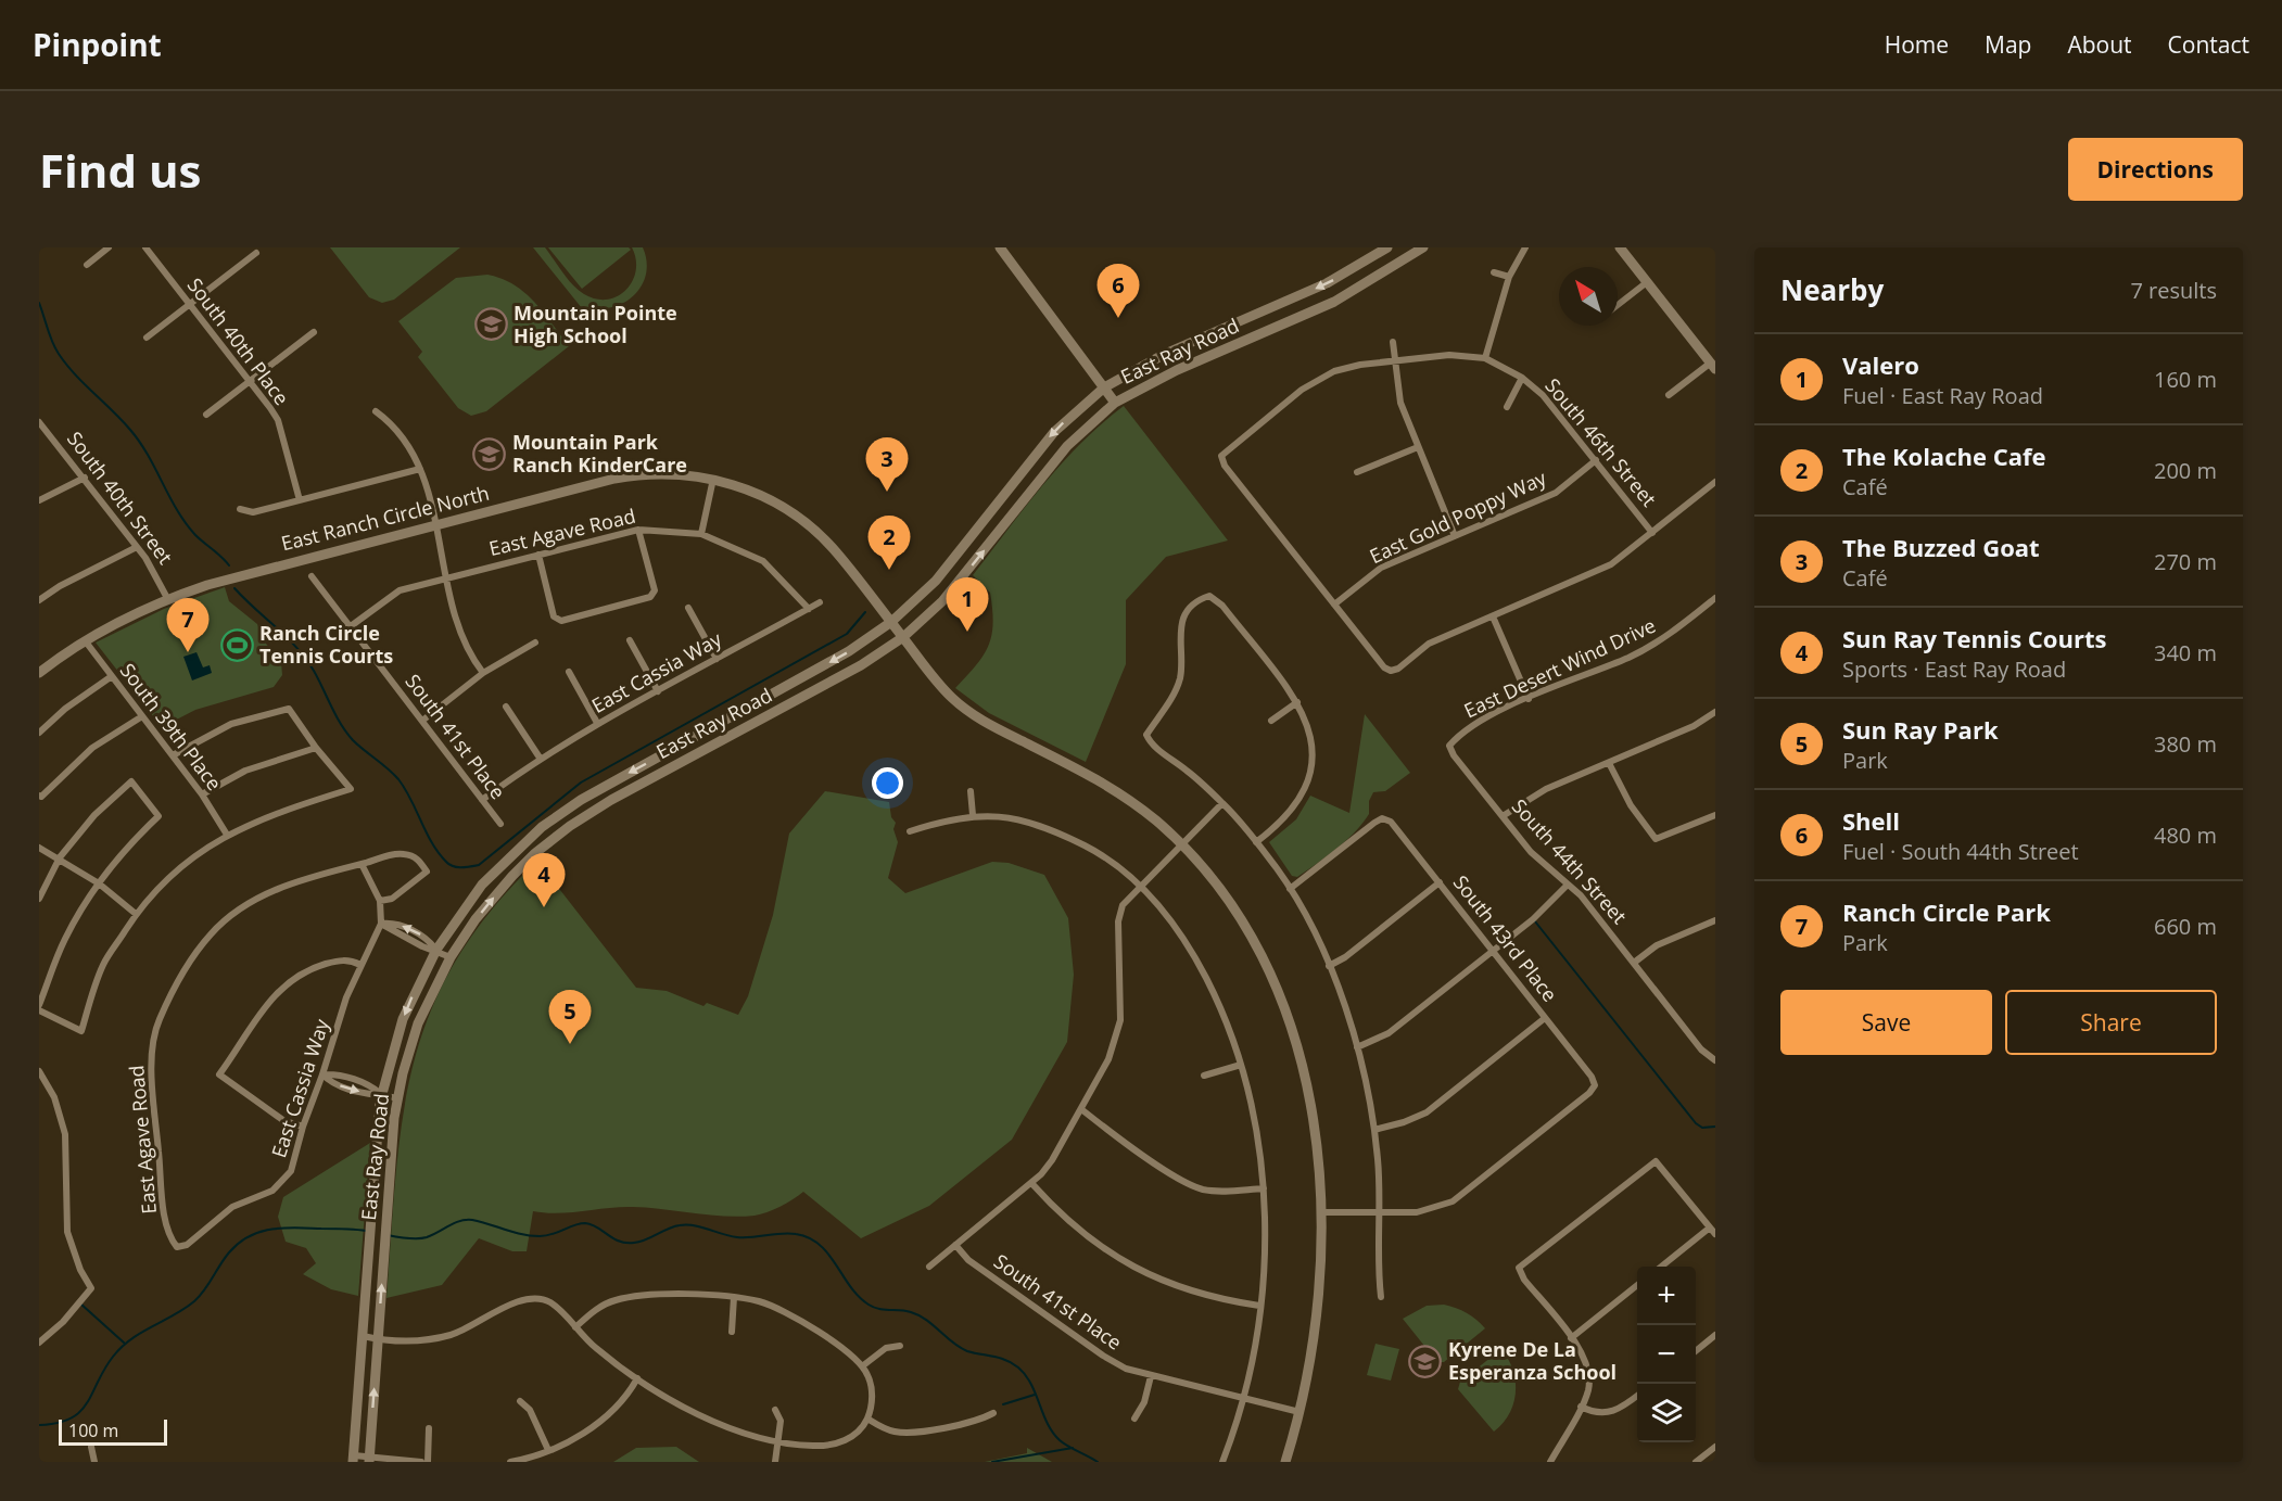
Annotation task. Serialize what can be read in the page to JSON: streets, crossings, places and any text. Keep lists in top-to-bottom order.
{
  "streets": {
    "main road": ["East Ray Road", "East Ranch Circle North"],
    "street": [
      "South 40th Place",
      "South 46th Street",
      "South 40th Street",
      "East Gold Poppy Way",
      "East Agave Road",
      "East Desert Wind Drive",
      "East Cassia Way",
      "South 39th Place",
      "South 41st Place",
      "South 44th Street",
      "South 43rd Place"
    ]
  },
  "crossings": [
    ["East Ray Road", "East Ranch Circle North"],
    ["South 46th Street", "East Gold Poppy Way"],
    ["South 40th Street", "East Ranch Circle North"],
    ["East Ranch Circle North", "South 39th Place"],
    ["East Ranch Circle North", "South 41st Place"],
    ["East Agave Road", "East Cassia Way"],
    ["East Agave Road", "South 41st Place"],
    ["East Desert Wind Drive", "South 44th Street"],
    ["East Cassia Way", "South 41st Place"]
  ],
  "places": {
    "school or university": ["Mountain Pointe High School", "Mountain Park Ranch KinderCare", "Kyrene De La Esperanza School"],
    "sports": ["Ranch Circle Tennis Courts"]
  },
  "scale_bar": "100 m",
  "north": "top left",
  "page": {
    "header": "Pinpoint",
    "nav": [
      "Home",
      "Map",
      "About",
      "Contact"
    ],
    "buttons": [
      "Directions",
      ["Save", "Share"]
    ],
    "title": "Find us",
    "heading": ["Nearby", "7 results"],
    "pins": [
      "6",
      "3",
      "2",
      "1",
      "7",
      "4",
      "5"
    ],
    "list": [
      {
        "mark": "1",
        "name": "Valero",
        "note": "Fuel · East Ray Road",
        "value": "160 m"
      },
      {
        "mark": "2",
        "name": "The Kolache Cafe",
        "note": "Café",
        "value": "200 m"
      },
      {
        "mark": "3",
        "name": "The Buzzed Goat",
        "note": "Café",
        "value": "270 m"
      },
      {
        "mark": "4",
        "name": "Sun Ray Tennis Courts",
        "note": "Sports · East Ray Road",
        "value": "340 m"
      },
      {
        "mark": "5",
        "name": "Sun Ray Park",
        "note": "Park",
        "value": "380 m"
      },
      {
        "mark": "6",
        "name": "Shell",
        "note": "Fuel · South 44th Street",
        "value": "480 m"
      },
      {
        "mark": "7",
        "name": "Ranch Circle Park",
        "note": "Park",
        "value": "660 m"
      }
    ],
    "map_buttons": ["+", "−"],
    "scale": "100 m"
  }
}
